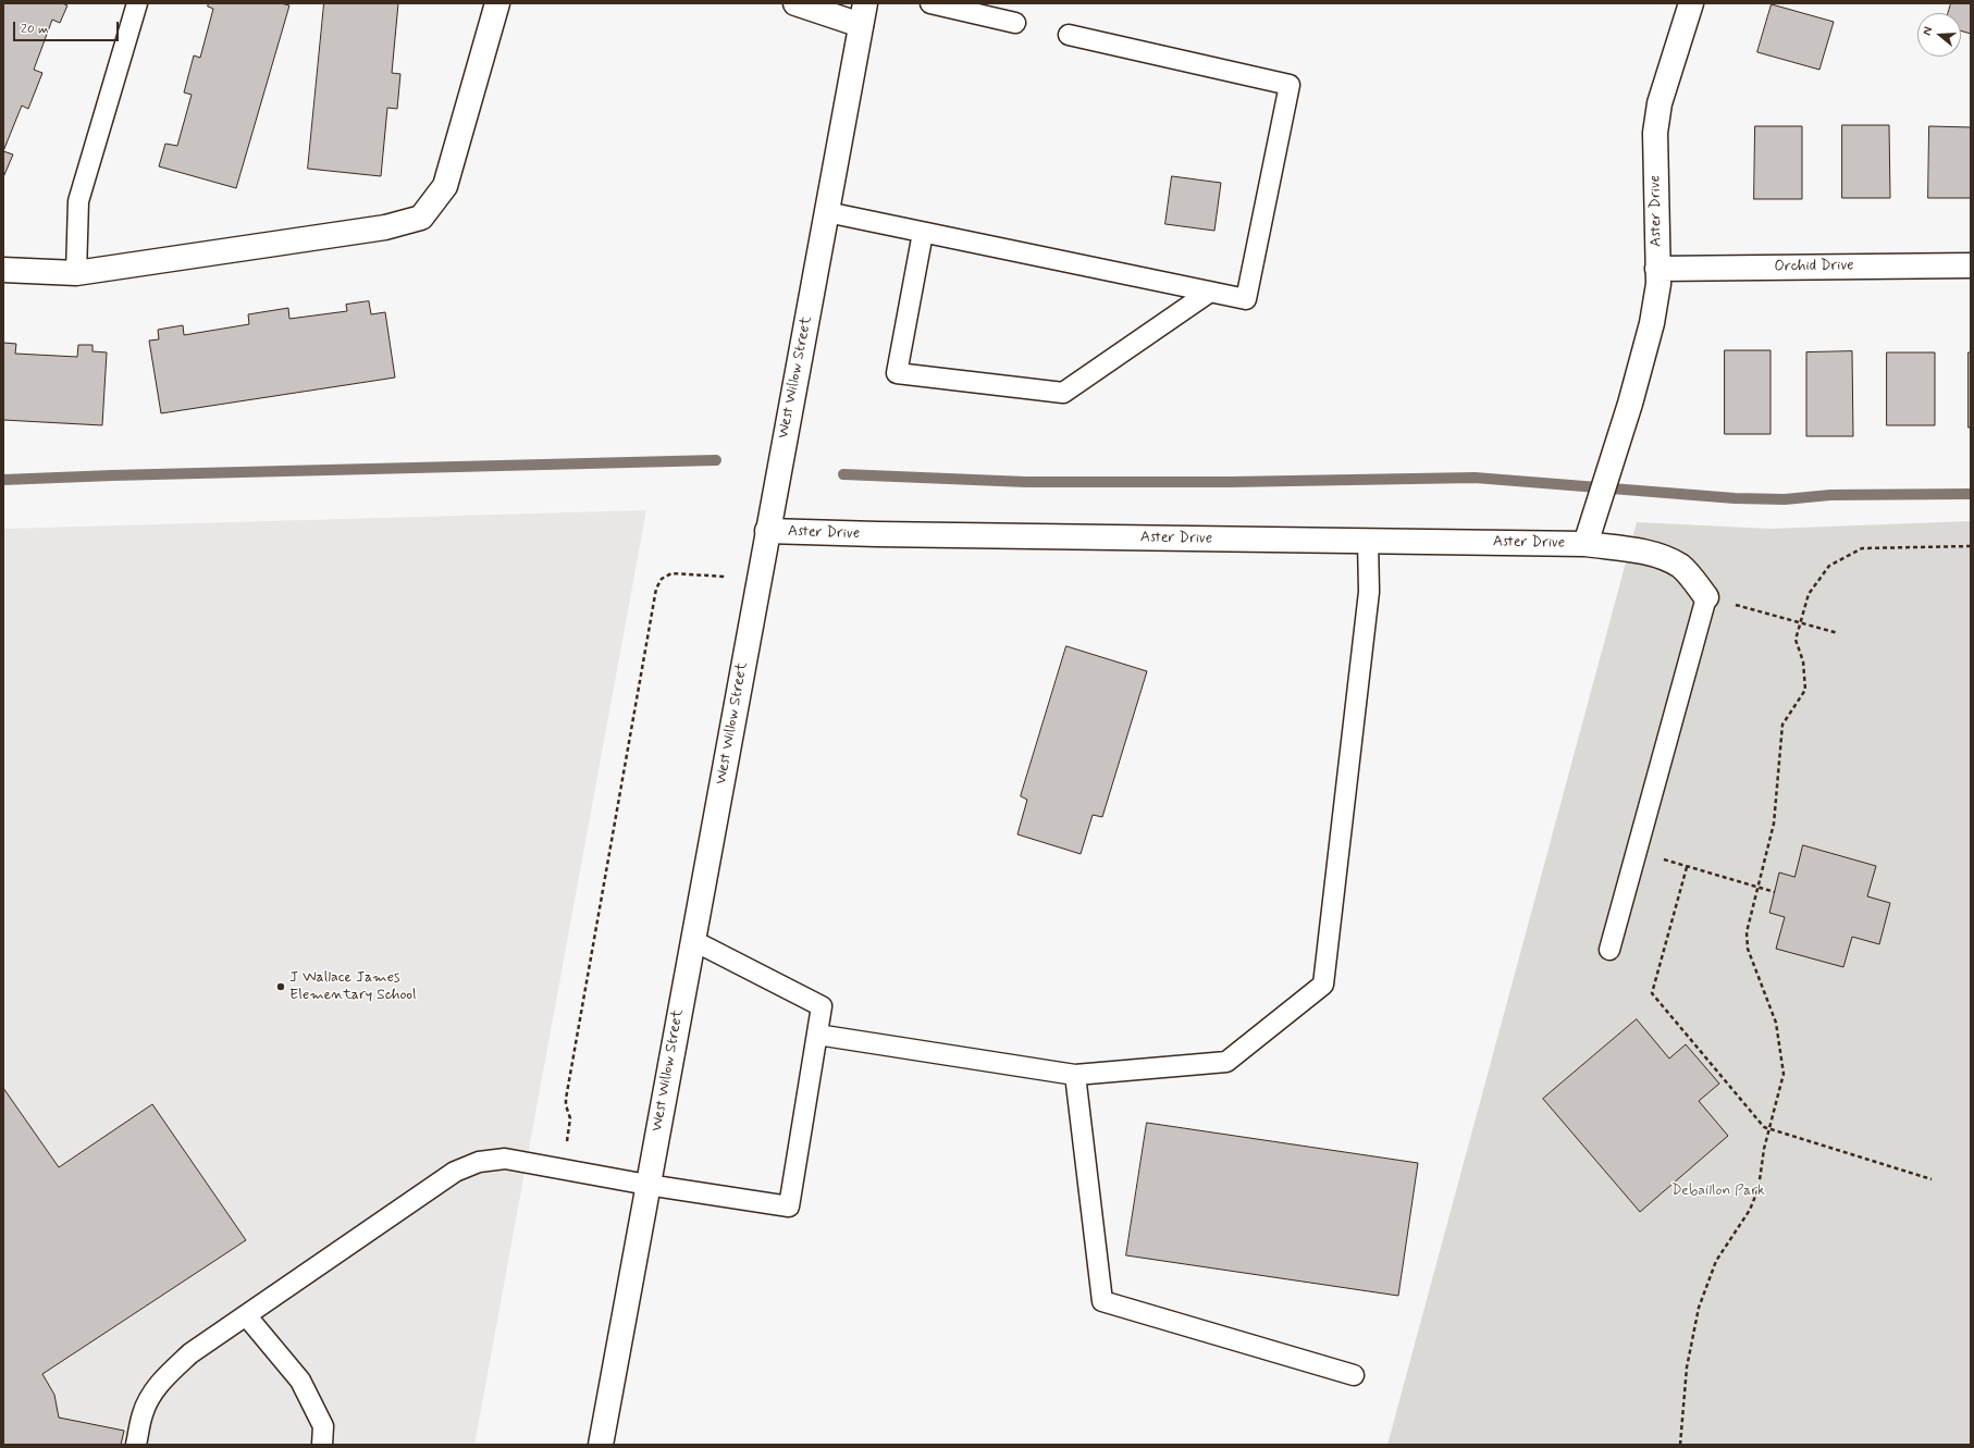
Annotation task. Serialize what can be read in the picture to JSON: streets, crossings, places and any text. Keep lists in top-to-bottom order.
{
  "streets": {
    "street": ["Aster Drive", "Orchid Drive", "West Willow Street"]
  },
  "crossings": [
    ["Aster Drive", "Orchid Drive"],
    ["Aster Drive", "West Willow Street"]
  ],
  "parks": ["Debaillon Park"],
  "places": ["J Wallace James Elementary School"],
  "scale_bar": "20 m",
  "north": "left"
}
